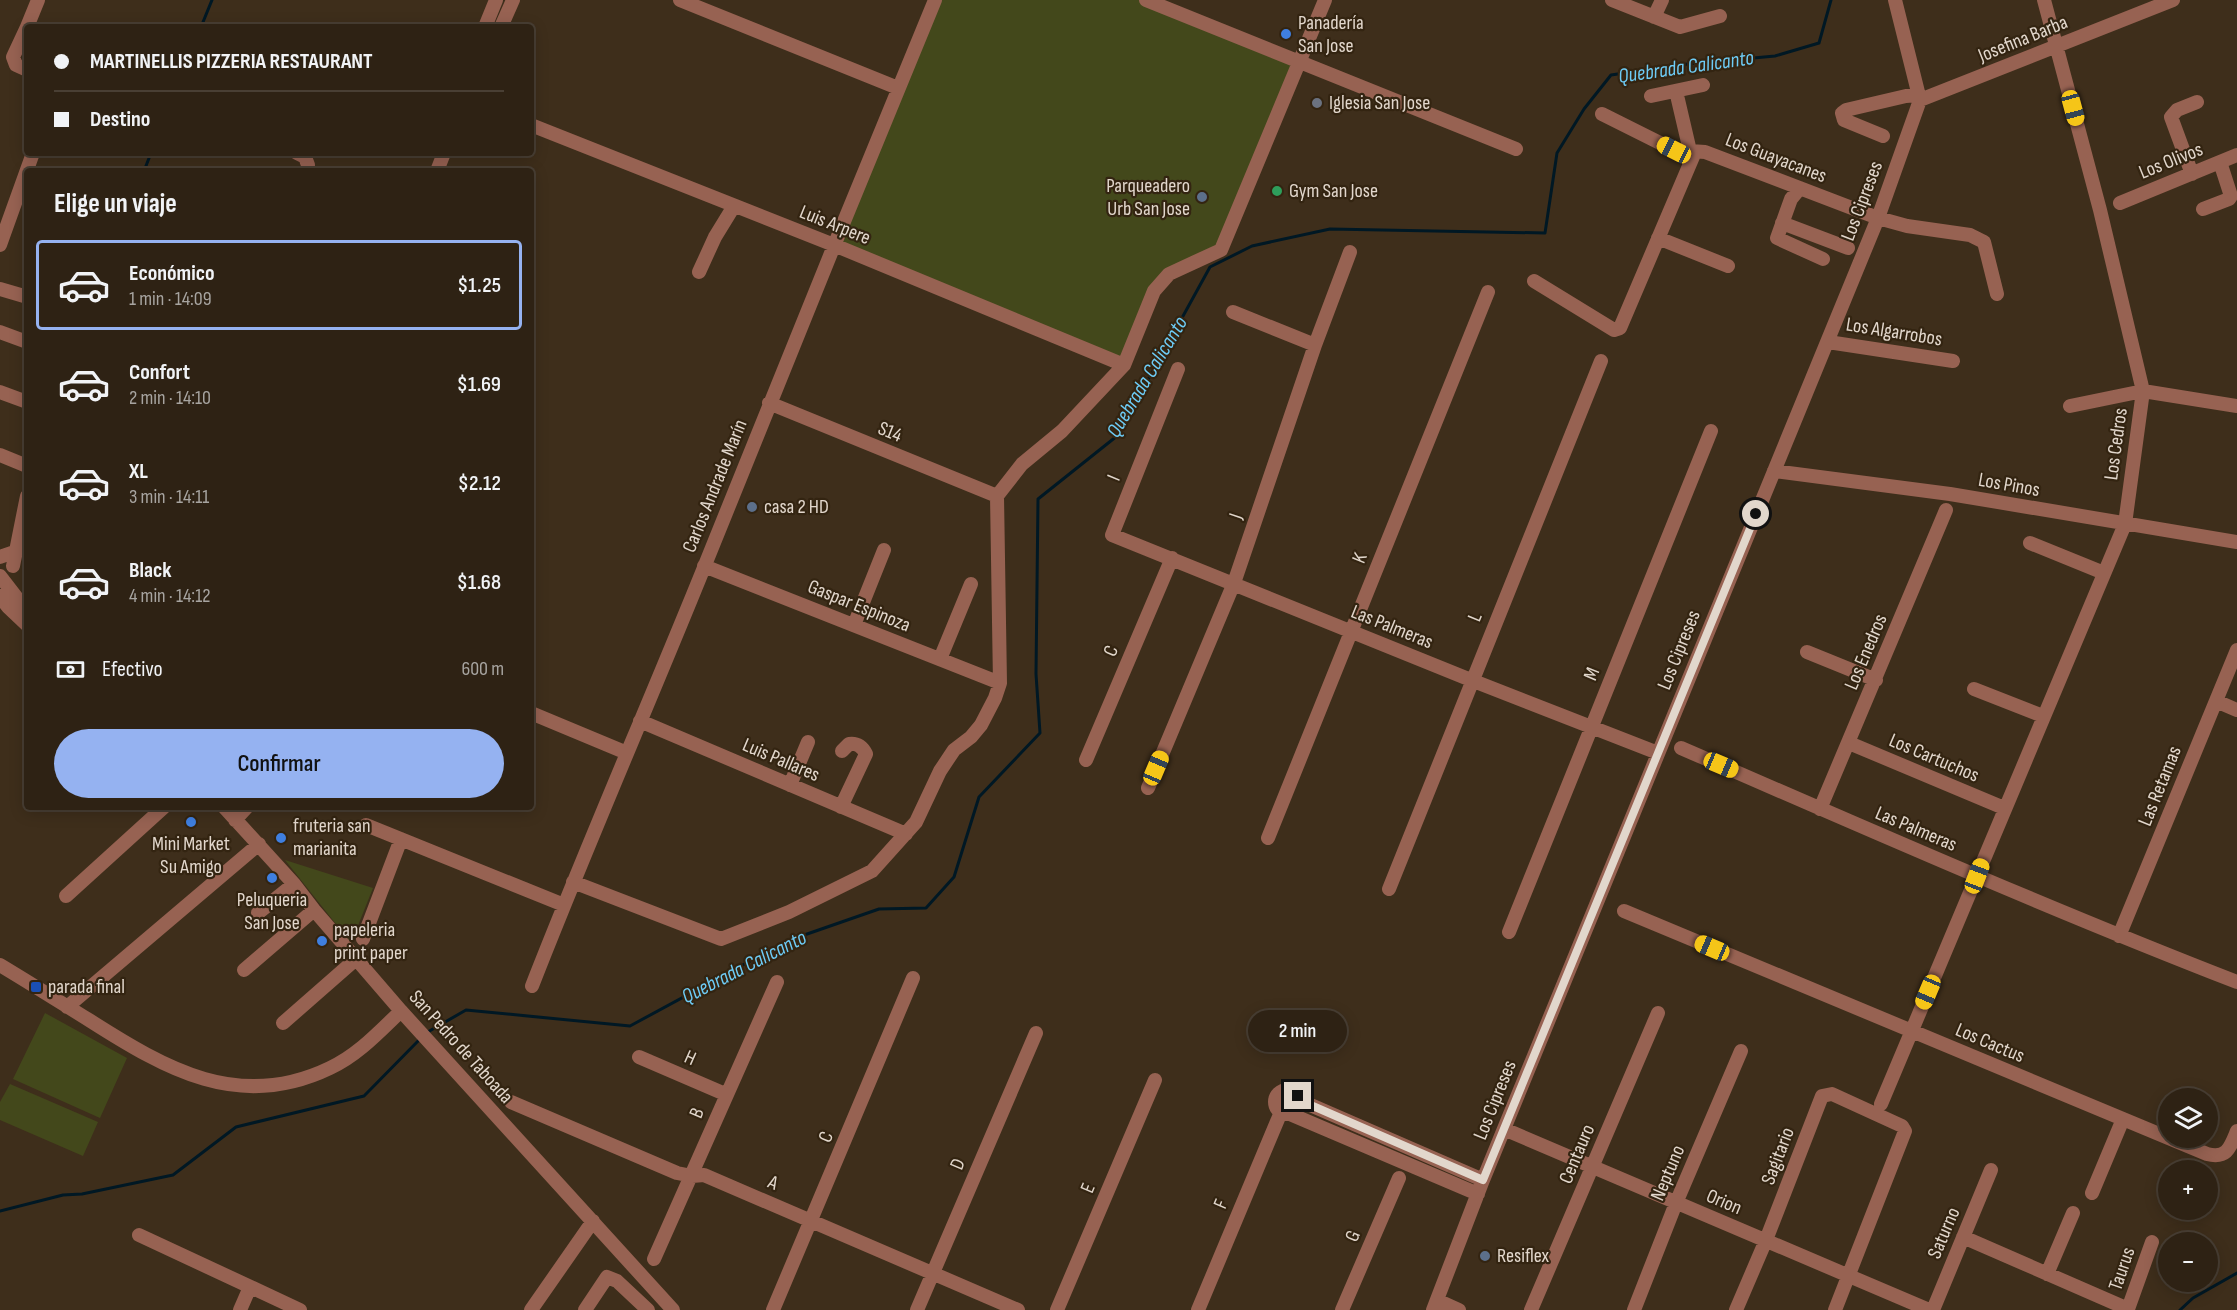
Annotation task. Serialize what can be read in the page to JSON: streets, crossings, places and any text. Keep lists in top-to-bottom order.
{
  "streets": {
    "street": [
      "Josefina Barba",
      "Los Guayacanes",
      "Los Olivos",
      "Los Cipreses",
      "Luis Arpere",
      "Los Algarrobos",
      "S14",
      "Los Cedros",
      "I",
      "Los Pinos",
      "Carlos Andrade Marín",
      "J",
      "K",
      "Gaspar Espinoza",
      "L",
      "Las Palmeras",
      "C",
      "Los Enedros",
      "M",
      "Los Cartuchos",
      "Luis Pallares",
      "Las Retamas",
      "Los Cactus",
      "San Pedro de Taboada",
      "H",
      "B",
      "Centauro",
      "Sagitario",
      "D",
      "Neptuno",
      "A",
      "E",
      "Orion",
      "F",
      "Saturno",
      "G",
      "Taurus"
    ]
  },
  "crossings": [
    ["Josefina Barba", "Los Cipreses"],
    ["Josefina Barba", "Los Cedros"],
    ["Los Guayacanes", "Los Cipreses"],
    ["Los Cipreses", "Los Algarrobos"],
    ["Los Cipreses", "Los Pinos"],
    ["Los Cipreses", "Las Palmeras"],
    ["Los Cipreses", "Orion"],
    ["Luis Arpere", "Carlos Andrade Marín"],
    ["S14", "Carlos Andrade Marín"],
    ["Los Cedros", "Los Pinos"],
    ["Los Cedros", "Las Palmeras"],
    ["Los Cedros", "Los Cartuchos"],
    ["I", "Las Palmeras"],
    ["Carlos Andrade Marín", "Gaspar Espinoza"],
    ["Carlos Andrade Marín", "Luis Pallares"],
    ["J", "Las Palmeras"],
    ["K", "Las Palmeras"],
    ["L", "Las Palmeras"],
    ["Las Palmeras", "C"],
    ["Las Palmeras", "Los Enedros"],
    ["Las Palmeras", "M"],
    ["Las Palmeras", "Las Retamas"],
    ["C", "A"],
    ["Los Enedros", "Los Cartuchos"],
    ["H", "B"],
    ["B", "A"],
    ["Centauro", "Orion"],
    ["Sagitario", "Orion"],
    ["D", "A"],
    ["Neptuno", "Orion"],
    ["Orion", "Saturno"]
  ],
  "water": ["Quebrada Calicanto"],
  "places": {
    "other": [
      "Panadería San Jose",
      "Iglesia San Jose",
      "Gym San Jose",
      "Parqueadero Urb San Jose",
      "casa 2 HD",
      "Mini Market Su Amigo",
      "fruteria san marianita",
      "Peluqueria San Jose",
      "papeleria print paper",
      "Resiflex"
    ],
    "transit": ["parada final"]
  },
  "page": {
    "banner": ["MARTINELLIS PIZZERIA RESTAURANT", "Destino"],
    "heading": "Elige un viaje",
    "list": [
      {
        "name": "Económico",
        "note": "1 min · 14:09",
        "value": "$1.25"
      },
      {
        "name": "Confort",
        "note": "2 min · 14:10",
        "value": "$1.69"
      },
      {
        "name": "XL",
        "note": "3 min · 14:11",
        "value": "$2.12"
      },
      {
        "name": "Black",
        "note": "4 min · 14:12",
        "value": "$1.68"
      }
    ],
    "pay": ["Efectivo", "600 m"],
    "buttons": "Confirmar",
    "bubble": "2 min",
    "map_buttons": ["+", "−"]
  }
}
